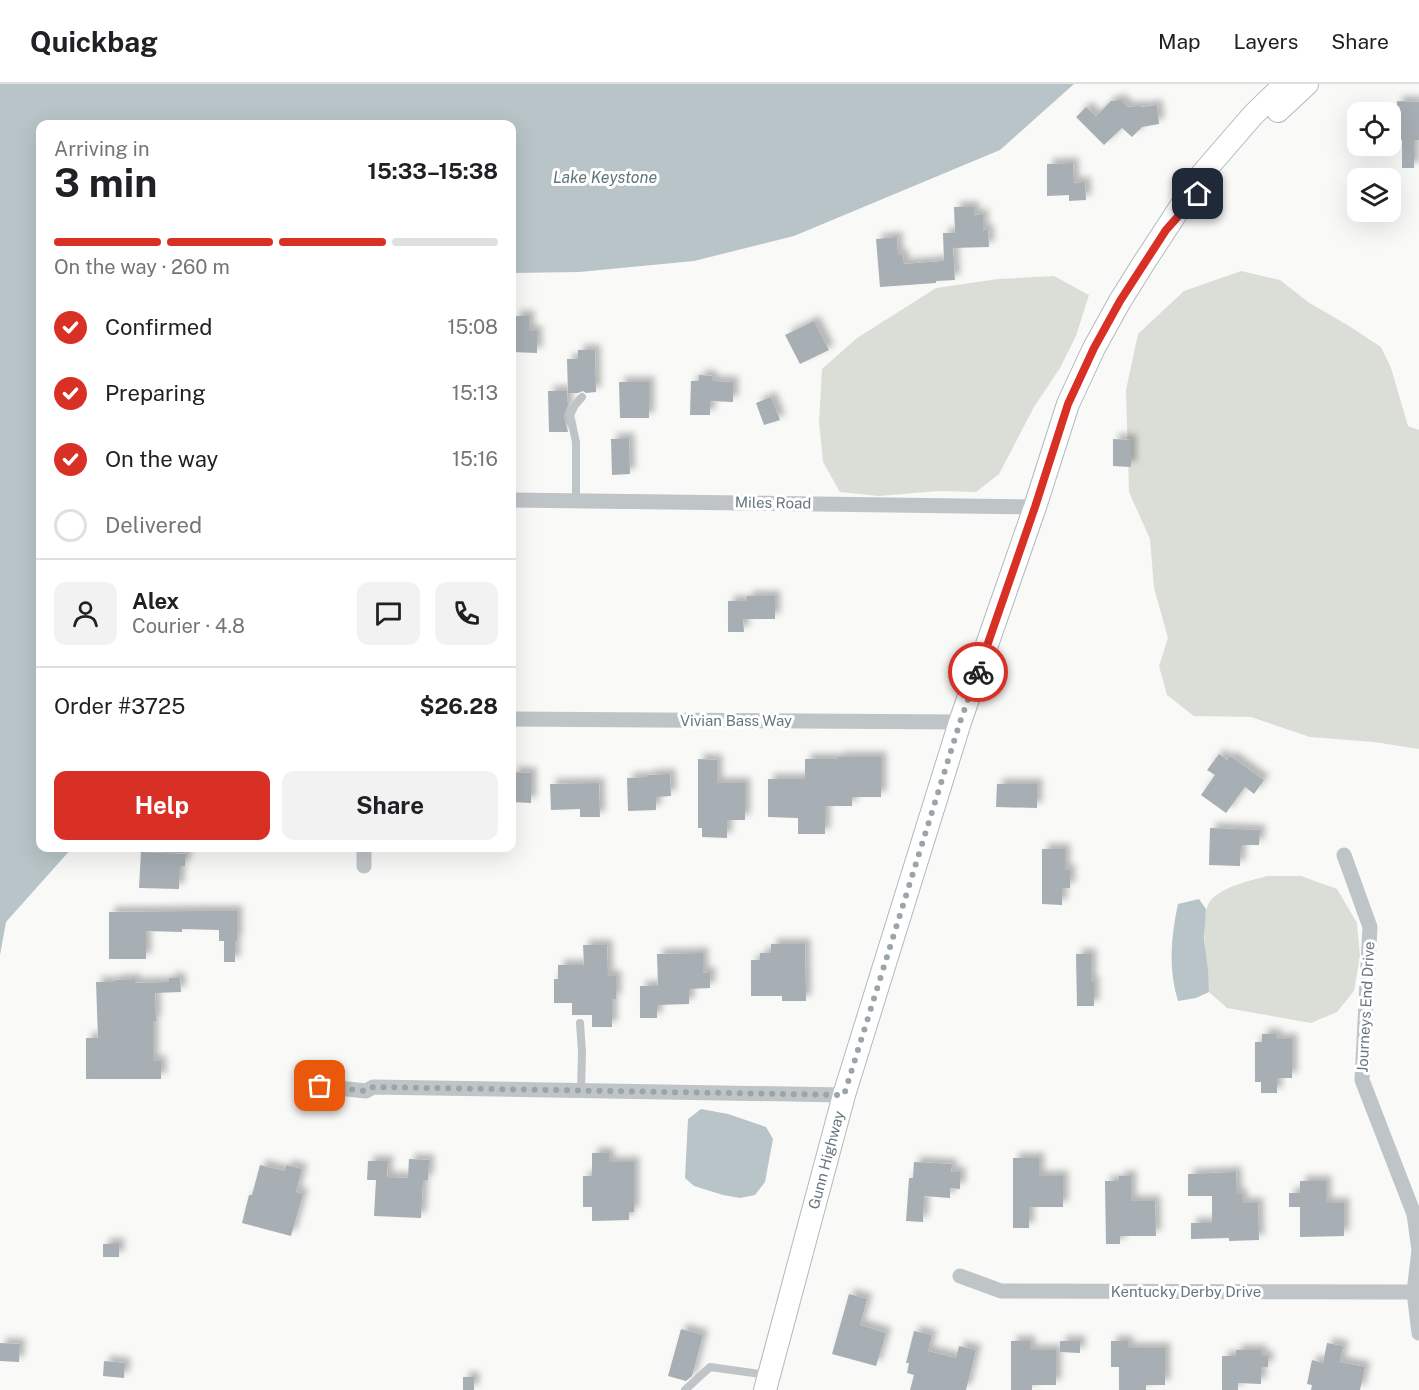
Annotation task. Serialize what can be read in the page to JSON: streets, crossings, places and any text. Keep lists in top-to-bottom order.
{
  "streets": {
    "main road": ["Gunn Highway"],
    "street": [
      "Miles Road",
      "Vivian Bass Way",
      "Journeys End Drive",
      "Kentucky Derby Drive"
    ]
  },
  "crossings": [
    ["Miles Road", "Gunn Highway"],
    ["Vivian Bass Way", "Gunn Highway"],
    ["Journeys End Drive", "Kentucky Derby Drive"]
  ],
  "water": ["Lake Keystone"],
  "page": {
    "header": "Quickbag",
    "nav": ["Map", "Layers", "Share"],
    "heading": ["3 min", "Arriving in", "15:33–15:38"],
    "panel": [
      "Alex",
      "Courier · 4.8",
      "Order #3725",
      "$26.28"
    ],
    "bar": "On the way · 260 m",
    "list": [
      ["Confirmed", "15:08"],
      ["Preparing", "15:13"],
      ["On the way", "15:16"],
      "Delivered"
    ],
    "buttons": ["Help", "Share"]
  }
}
